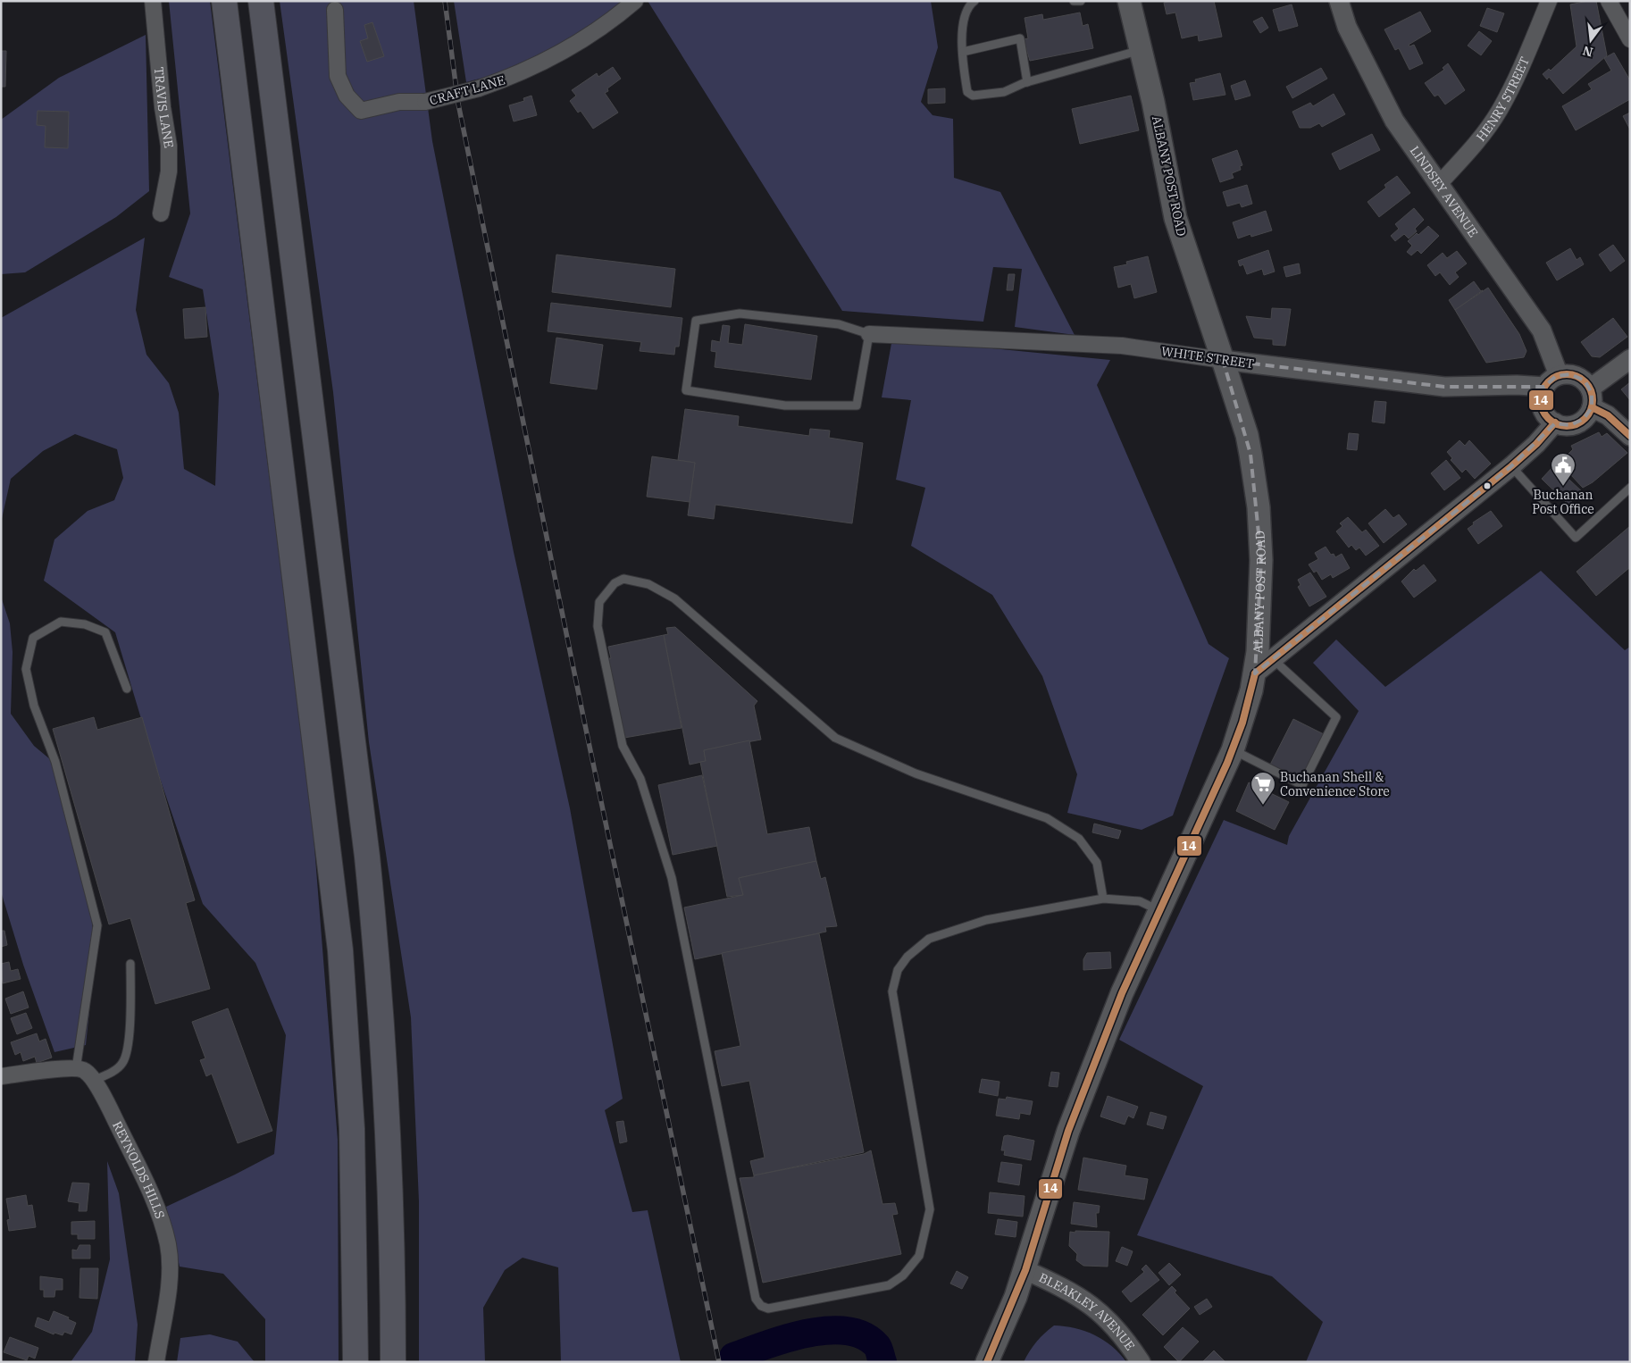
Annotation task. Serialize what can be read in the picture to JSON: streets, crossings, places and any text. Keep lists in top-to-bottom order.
{
  "streets": {
    "main road": ["ALBANY POST ROAD"],
    "street": [
      "CRAFT LANE",
      "HENRY STREET",
      "TRAVIS LANE",
      "LINDSEY AVENUE",
      "WHITE STREET",
      "REYNOLDS HILLS",
      "BLEAKLEY AVENUE"
    ]
  },
  "crossings": [
    ["HENRY STREET", "LINDSEY AVENUE"],
    ["ALBANY POST ROAD", "WHITE STREET"],
    ["ALBANY POST ROAD", "BLEAKLEY AVENUE"],
    ["LINDSEY AVENUE", "WHITE STREET"]
  ],
  "places": {
    "public building": ["Buchanan Post Office"],
    "supermarket": ["Buchanan Shell & Convenience Store"]
  },
  "lines": ["transit line 14"],
  "north": "bottom"
}
